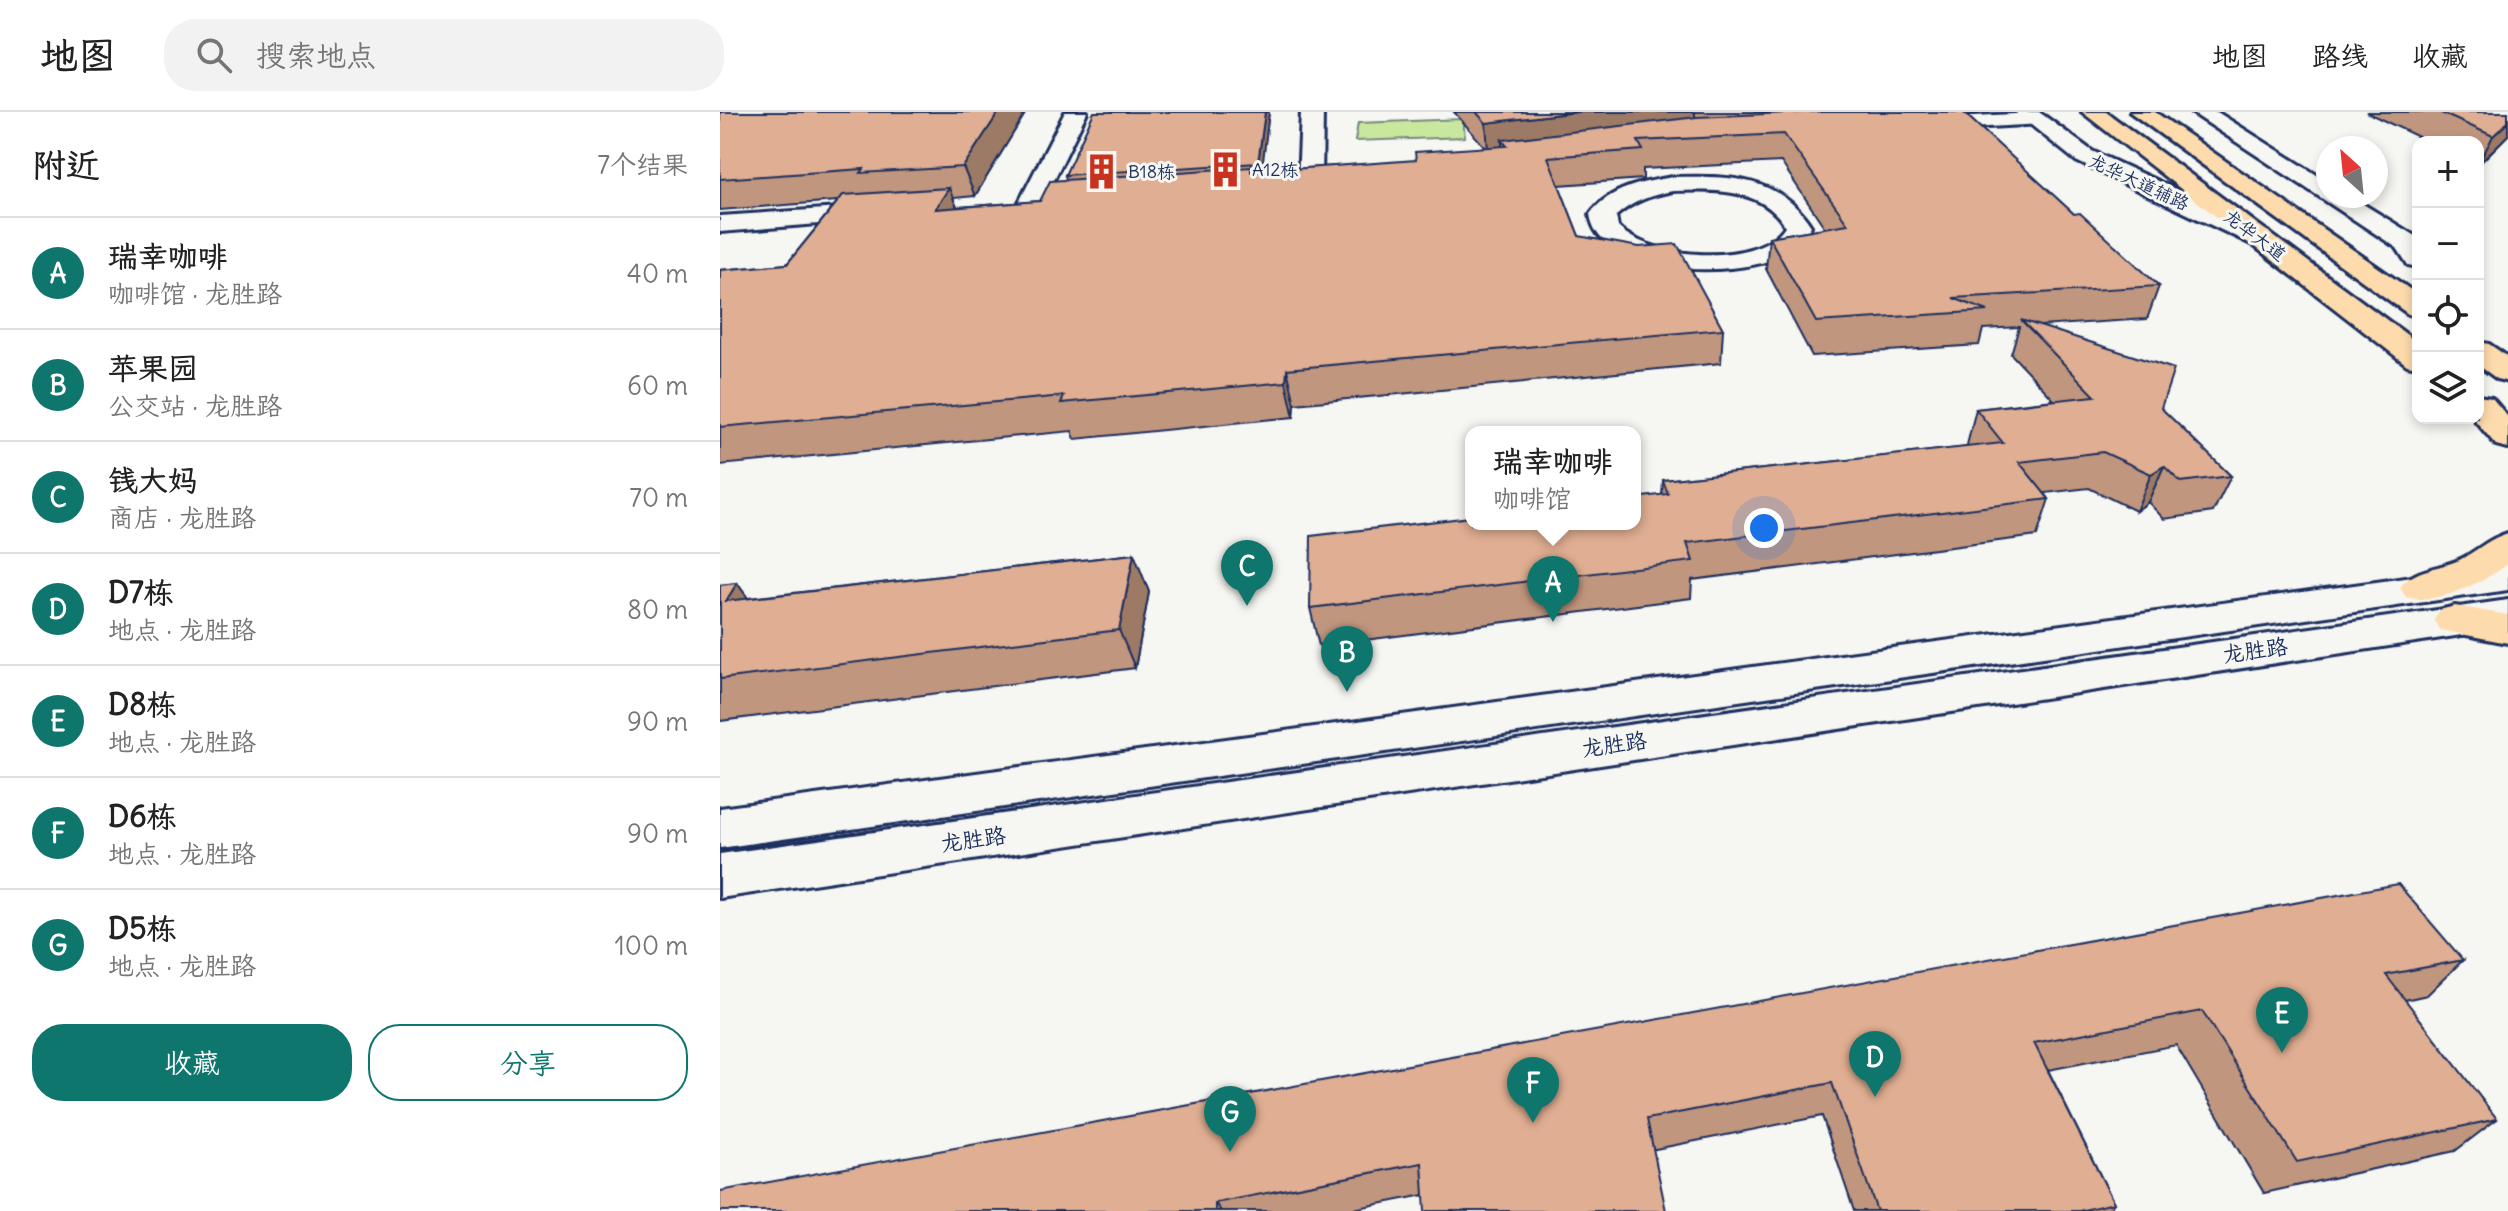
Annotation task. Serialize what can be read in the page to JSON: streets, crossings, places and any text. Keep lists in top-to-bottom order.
{
  "streets": {
    "main road": ["龙华大道辅路", "龙华大道", "龙胜路"]
  },
  "crossings": [
    ["龙华大道辅路", "龙华大道"]
  ],
  "places": {
    "building": ["A12栋", "B18栋"]
  },
  "north": "top left",
  "page": {
    "header": "地图",
    "search": "搜索地点",
    "nav": ["地图", "路线", "收藏"],
    "heading": ["附近", "7个结果"],
    "map_buttons": ["+", "−"],
    "list": [
      {
        "mark": "A",
        "name": "瑞幸咖啡",
        "note": "咖啡馆 · 龙胜路",
        "value": "40 m"
      },
      {
        "mark": "B",
        "name": "苹果园",
        "note": "公交站 · 龙胜路",
        "value": "60 m"
      },
      {
        "mark": "C",
        "name": "钱大妈",
        "note": "商店 · 龙胜路",
        "value": "70 m"
      },
      {
        "mark": "D",
        "name": "D7栋",
        "note": "地点 · 龙胜路",
        "value": "80 m"
      },
      {
        "mark": "E",
        "name": "D8栋",
        "note": "地点 · 龙胜路",
        "value": "90 m"
      },
      {
        "mark": "F",
        "name": "D6栋",
        "note": "地点 · 龙胜路",
        "value": "90 m"
      },
      {
        "mark": "G",
        "name": "D5栋",
        "note": "地点 · 龙胜路",
        "value": "100 m"
      }
    ],
    "popup": ["瑞幸咖啡", "咖啡馆"],
    "pins": [
      "C",
      "A",
      "B",
      "E",
      "D",
      "F",
      "G"
    ],
    "buttons": ["收藏", "分享"]
  }
}
